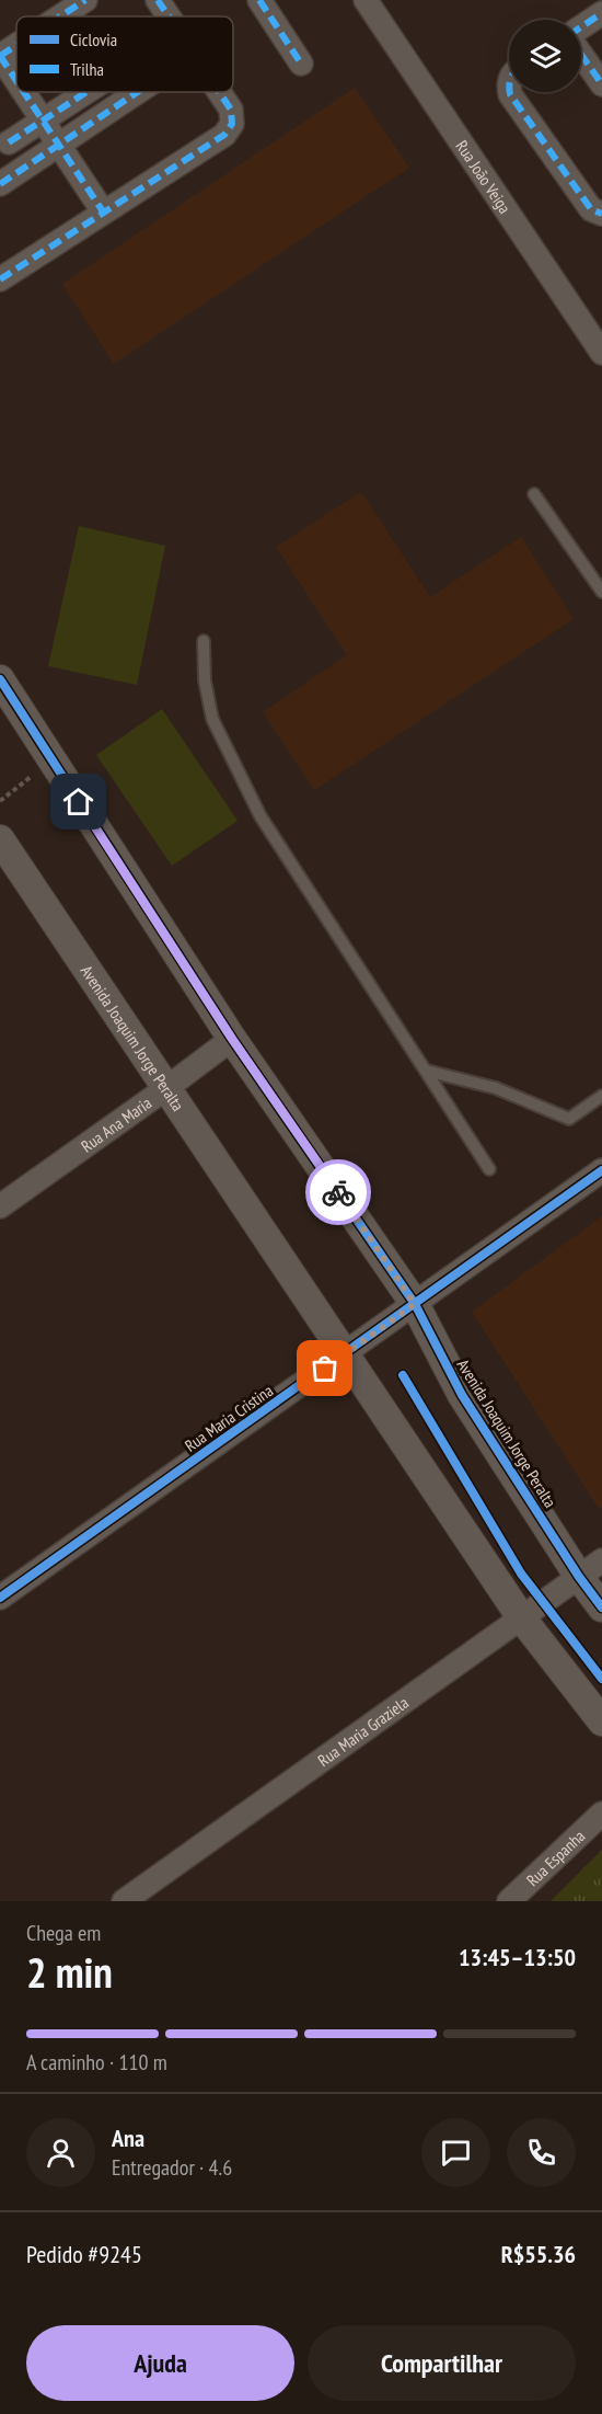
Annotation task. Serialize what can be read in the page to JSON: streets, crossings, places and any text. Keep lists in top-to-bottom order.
{
  "streets": {
    "street": [
      "Rua João Veiga",
      "Avenida Joaquim Jorge Peralta",
      "Rua Ana Maria",
      "Rua Maria Cristina",
      "Rua Maria Graziela",
      "Rua Espanha"
    ]
  },
  "crossings": [
    ["Avenida Joaquim Jorge Peralta", "Rua Ana Maria"],
    ["Avenida Joaquim Jorge Peralta", "Rua Maria Cristina"],
    ["Avenida Joaquim Jorge Peralta", "Rua Maria Graziela"]
  ],
  "legend": ["Ciclovia", "Trilha"],
  "page": {
    "heading": ["2 min", "Chega em", "13:45–13:50"],
    "panel": [
      "Ana",
      "Entregador · 4.6",
      "Pedido #9245",
      "R$55.36"
    ],
    "bar": "A caminho · 110 m",
    "buttons": ["Ajuda", "Compartilhar"]
  }
}
